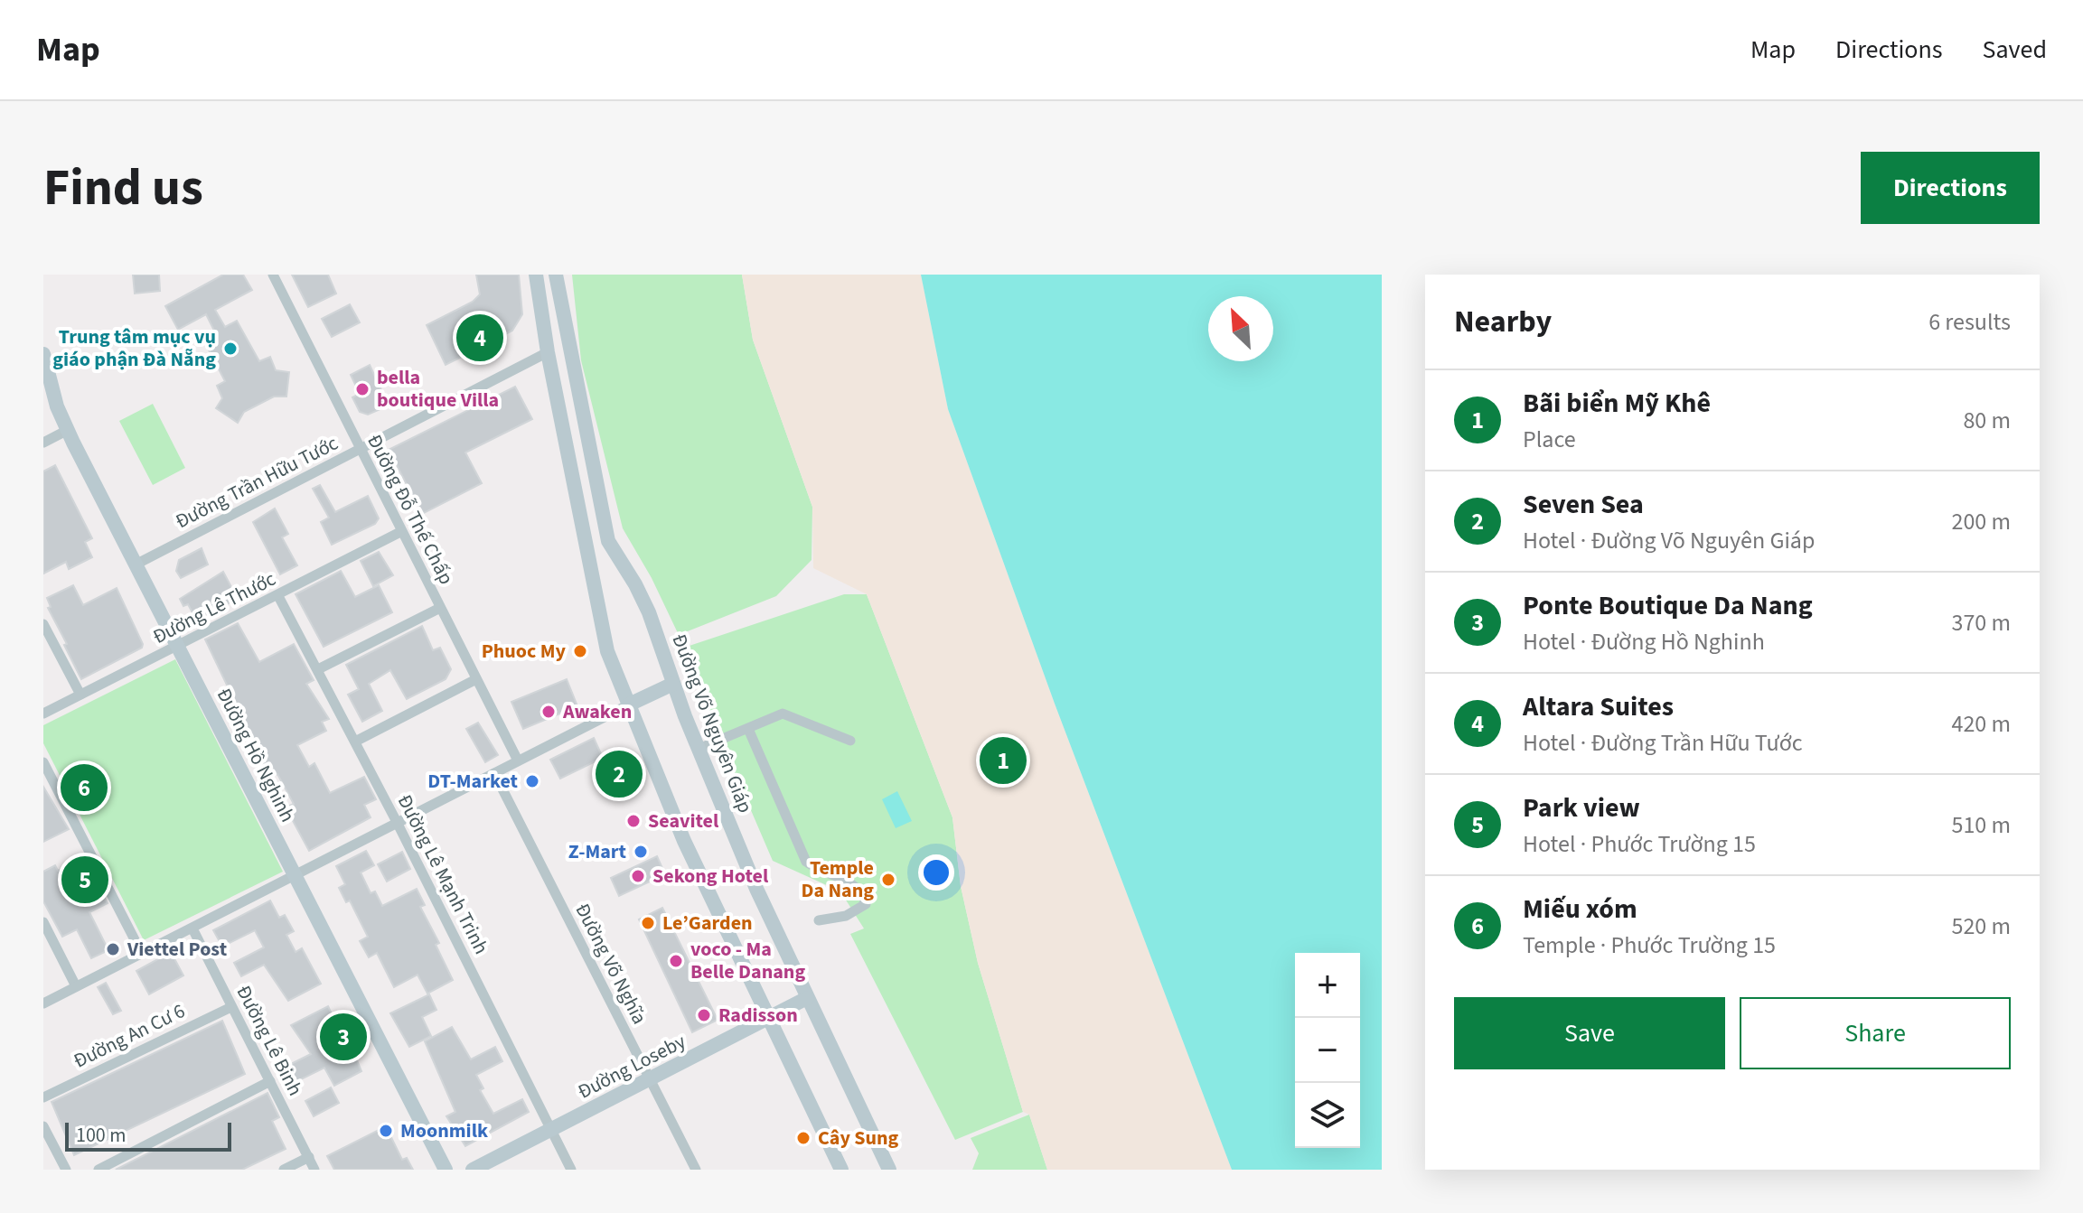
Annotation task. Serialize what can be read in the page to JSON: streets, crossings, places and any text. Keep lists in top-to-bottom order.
{
  "streets": {
    "main road": ["Đường Võ Nguyên Giáp", "Đường Hồ Nghinh", "Đường Loseby"],
    "street": [
      "Đường Trần Hữu Tước",
      "Đường Đỗ Thế Chấp",
      "Đường Lê Thước",
      "Đường Lê Mạnh Trinh",
      "Đường Võ Nghĩa",
      "Đường An Cư 6",
      "Đường Lê Binh"
    ]
  },
  "crossings": [
    ["Đường Trần Hữu Tước", "Đường Đỗ Thế Chấp"],
    ["Đường Trần Hữu Tước", "Đường Hồ Nghinh"],
    ["Đường Đỗ Thế Chấp", "Đường Lê Thước"],
    ["Đường Lê Thước", "Đường Hồ Nghinh"],
    ["Đường Lê Thước", "Đường Lê Mạnh Trinh"],
    ["Đường Võ Nguyên Giáp", "Đường Loseby"],
    ["Đường Lê Mạnh Trinh", "Đường Loseby"],
    ["Đường Võ Nghĩa", "Đường Loseby"],
    ["Đường An Cư 6", "Đường Lê Binh"]
  ],
  "places": [
    "Trung tâm mục vụ giáo phận Đà Nẵng",
    "bella boutique Villa",
    "Phuoc My",
    "Awaken",
    "DT-Market",
    "Seavitel",
    "Z-Mart",
    "Sekong Hotel",
    "Temple Da Nang",
    "Le’Garden",
    "Viettel Post",
    "voco - Ma Belle Danang",
    "Radisson",
    "Moonmilk",
    "Cây Sung"
  ],
  "scale_bar": "100 m",
  "north": "top left",
  "page": {
    "header": "Map",
    "nav": ["Map", "Directions", "Saved"],
    "buttons": [
      "Directions",
      ["Save", "Share"]
    ],
    "title": "Find us",
    "heading": ["Nearby", "6 results"],
    "pins": [
      "4",
      "1",
      "2",
      "6",
      "5",
      "3"
    ],
    "list": [
      {
        "mark": "1",
        "name": "Bãi biển Mỹ Khê",
        "note": "Place",
        "value": "80 m"
      },
      {
        "mark": "2",
        "name": "Seven Sea",
        "note": "Hotel · Đường Võ Nguyên Giáp",
        "value": "200 m"
      },
      {
        "mark": "3",
        "name": "Ponte Boutique Da Nang",
        "note": "Hotel · Đường Hồ Nghinh",
        "value": "370 m"
      },
      {
        "mark": "4",
        "name": "Altara Suites",
        "note": "Hotel · Đường Trần Hữu Tước",
        "value": "420 m"
      },
      {
        "mark": "5",
        "name": "Park view",
        "note": "Hotel · Phước Trường 15",
        "value": "510 m"
      },
      {
        "mark": "6",
        "name": "Miếu xóm",
        "note": "Temple · Phước Trường 15",
        "value": "520 m"
      }
    ],
    "map_buttons": ["+", "−"],
    "scale": "100 m"
  }
}
